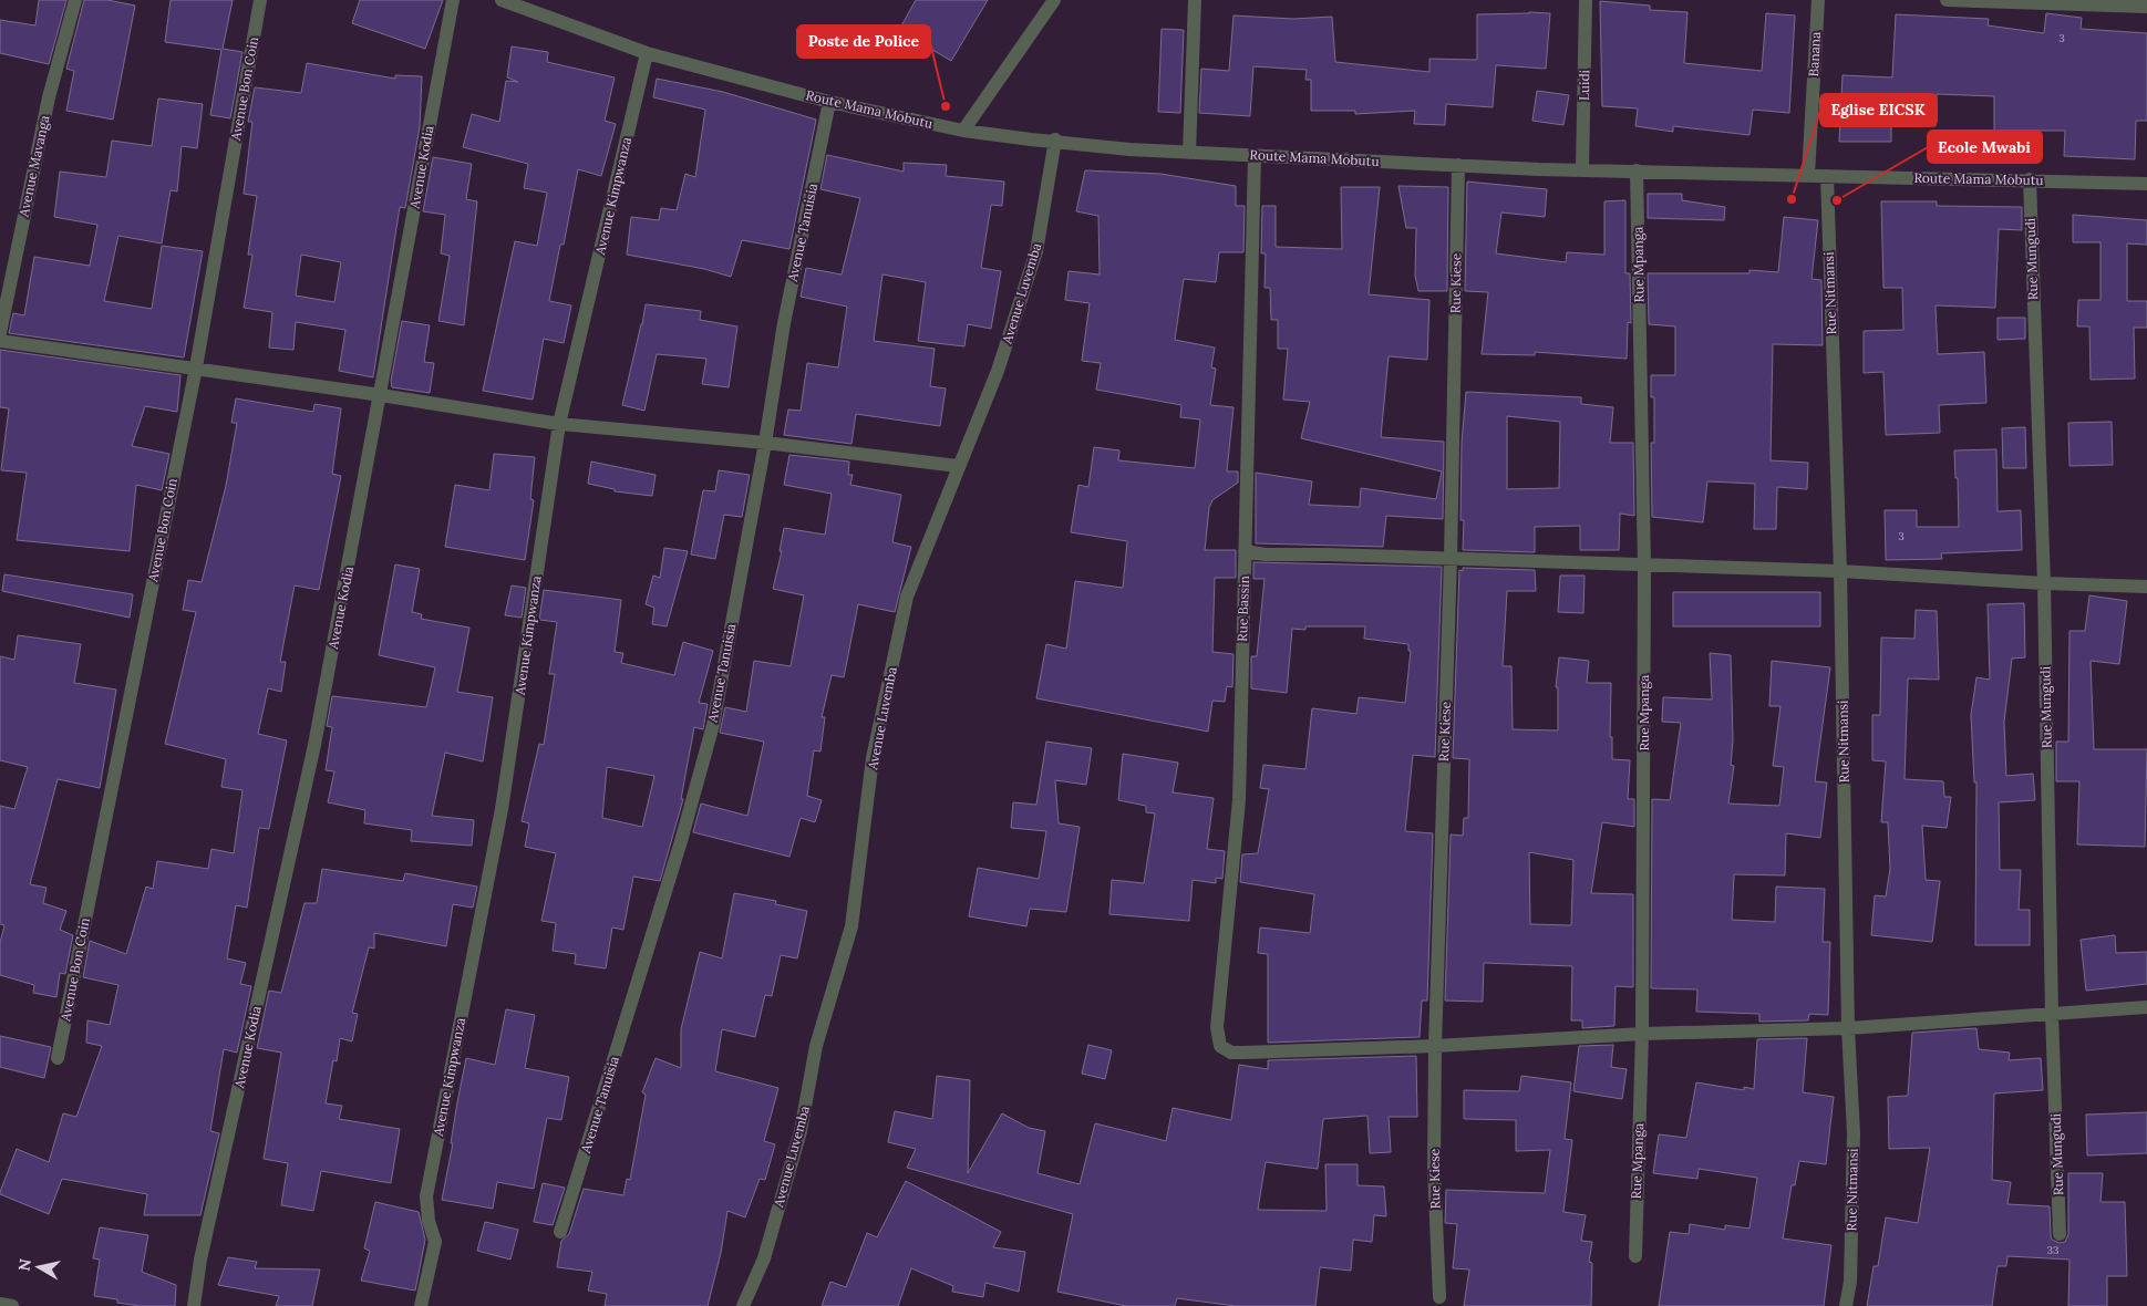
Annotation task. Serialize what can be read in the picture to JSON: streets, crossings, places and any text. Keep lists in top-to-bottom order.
{
  "streets": {
    "street": [
      "Banana",
      "Luidi",
      "Avenue Bon Coin",
      "Route Mama Mobutu",
      "Avenue Mavanga",
      "Avenue Kodia",
      "Avenue Kimpwanza",
      "Avenue Tanuisia",
      "Rue Mungudi",
      "Rue Mpanga",
      "Rue Kiese",
      "Avenue Luvemba",
      "Rue Nitmansi",
      "Rue Bassin"
    ]
  },
  "crossings": [
    ["Banana", "Route Mama Mobutu"],
    ["Luidi", "Route Mama Mobutu"],
    ["Route Mama Mobutu", "Avenue Kimpwanza"],
    ["Route Mama Mobutu", "Avenue Tanuisia"],
    ["Route Mama Mobutu", "Rue Mungudi"],
    ["Route Mama Mobutu", "Rue Mpanga"],
    ["Route Mama Mobutu", "Rue Kiese"],
    ["Route Mama Mobutu", "Avenue Luvemba"],
    ["Route Mama Mobutu", "Rue Nitmansi"],
    ["Route Mama Mobutu", "Rue Bassin"],
    ["Rue Kiese", "Rue Bassin"]
  ],
  "places": ["Poste de Police", "Eglise EICSK", "Ecole Mwabi"],
  "house_numbers": ["3", "3", "33"],
  "north": "left"
}
